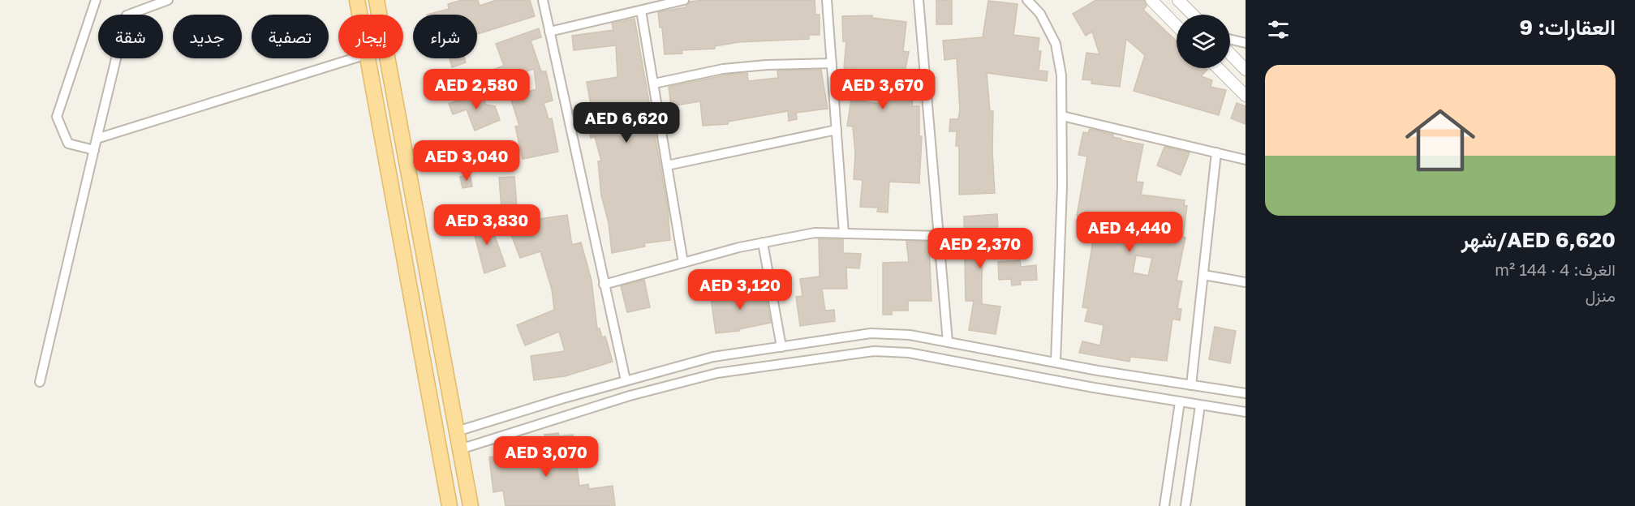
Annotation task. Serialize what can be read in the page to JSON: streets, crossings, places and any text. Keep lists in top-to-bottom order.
{
  "page": {
    "heading": "العقارات: 9",
    "chip": [
      "شراء",
      "إيجار",
      "تصفية",
      "جديد",
      "شقة"
    ],
    "list": [
      {
        "name": "AED 6,620/شهر",
        "note": "الغرف: 4 · 144 m² · منزل"
      }
    ],
    "price": [
      "AED 2,580",
      "AED 3,670",
      "AED 6,620",
      "AED 3,040",
      "AED 3,830",
      "AED 4,440",
      "AED 2,370",
      "AED 3,120",
      "AED 3,070"
    ]
  }
}
